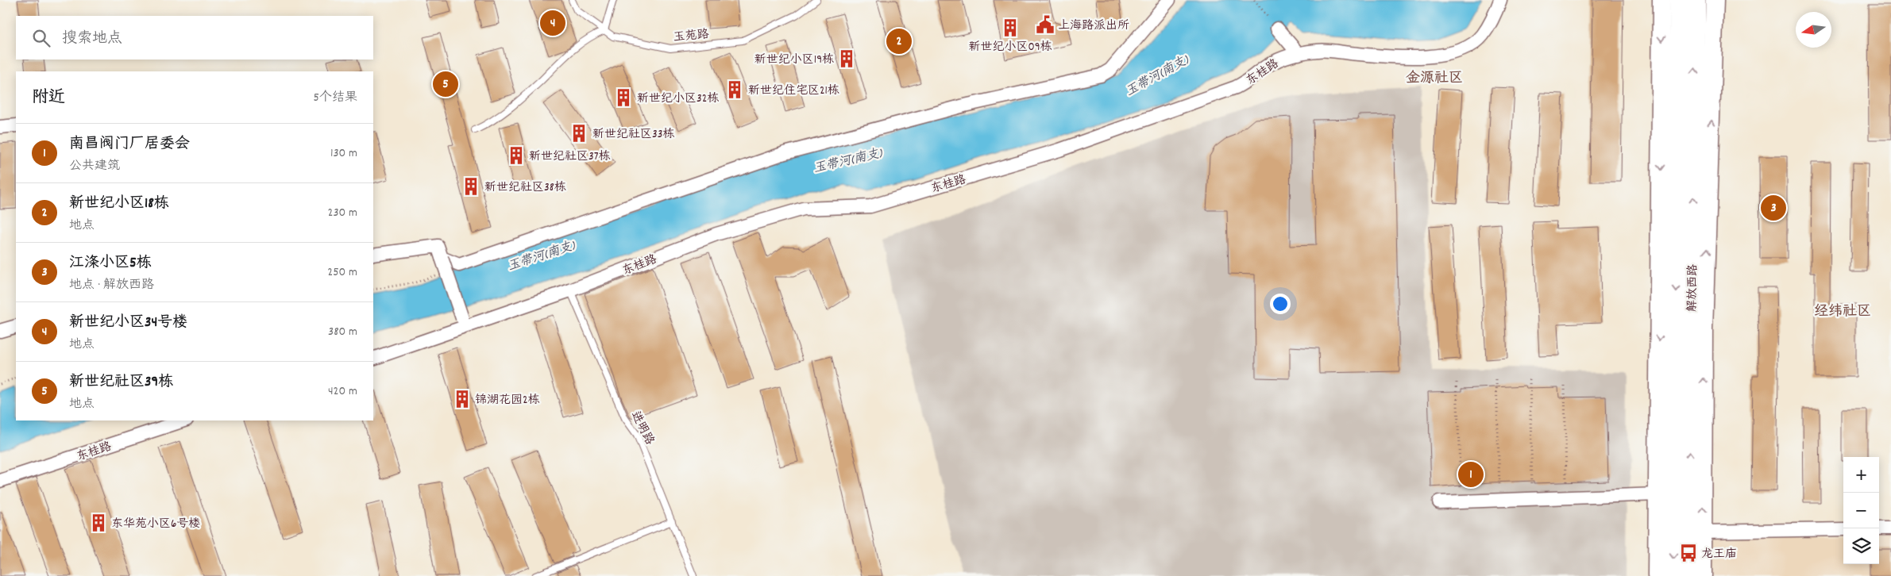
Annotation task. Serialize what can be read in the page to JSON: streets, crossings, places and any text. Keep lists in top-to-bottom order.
{
  "streets": {
    "main road": ["解放西路"],
    "street": ["东桂路"],
    "lane": ["玉苑路", "进明路"]
  },
  "crossings": [
    ["东桂路", "进明路"]
  ],
  "districts": ["金源社区", "经纬社区"],
  "water": ["玉带河(南支)"],
  "places": {
    "public building": ["上海路派出所"],
    "building": [
      "新世纪小区09栋",
      "新世纪小区19栋",
      "新世纪住宅区21栋",
      "新世纪小区32栋",
      "新世纪社区33栋",
      "新世纪社区37栋",
      "新世纪社区38栋",
      "锦湖花园2栋",
      "东华苑小区6号楼"
    ],
    "bus stop": ["龙王庙"]
  },
  "north": "left",
  "page": {
    "pins": [
      "4",
      "2",
      "5",
      "3",
      "1"
    ],
    "search": "搜索地点",
    "heading": ["附近", "5个结果"],
    "list": [
      {
        "mark": "1",
        "name": "南昌阀门厂居委会",
        "note": "公共建筑",
        "value": "130 m"
      },
      {
        "mark": "2",
        "name": "新世纪小区18栋",
        "note": "地点",
        "value": "230 m"
      },
      {
        "mark": "3",
        "name": "江涤小区5栋",
        "note": "地点 · 解放西路",
        "value": "250 m"
      },
      {
        "mark": "4",
        "name": "新世纪小区34号楼",
        "note": "地点",
        "value": "380 m"
      },
      {
        "mark": "5",
        "name": "新世纪社区39栋",
        "note": "地点",
        "value": "420 m"
      }
    ],
    "map_buttons": ["+", "−"]
  }
}
